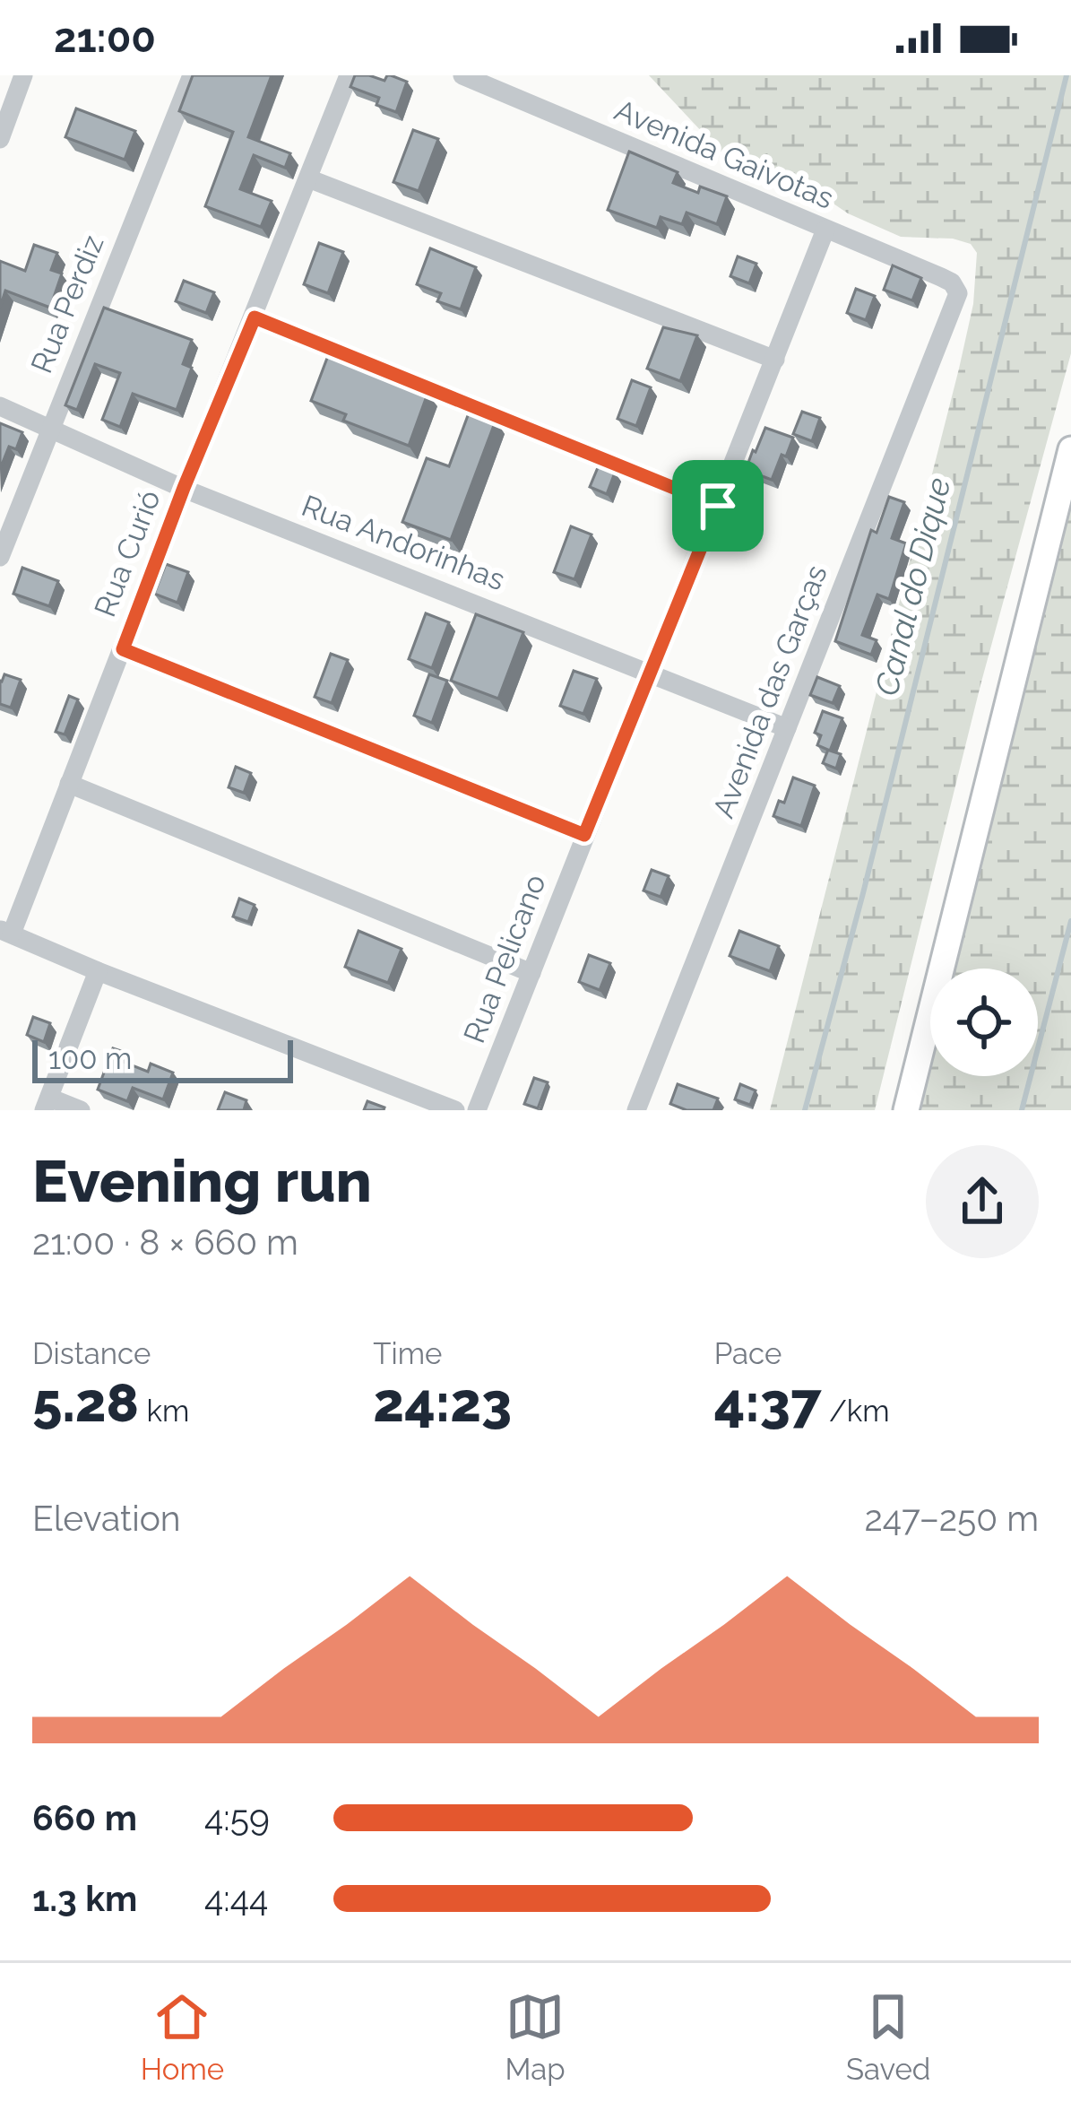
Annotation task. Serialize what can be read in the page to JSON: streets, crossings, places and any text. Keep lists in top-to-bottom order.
{
  "streets": {
    "street": [
      "Avenida Gaivotas",
      "Rua Perdiz",
      "Rua Andorinhas",
      "Rua Curió",
      "Avenida das Garças",
      "Rua Pelicano"
    ]
  },
  "crossings": [
    ["Avenida Gaivotas", "Avenida das Garças"],
    ["Avenida Gaivotas", "Rua Pelicano"],
    ["Rua Perdiz", "Rua Andorinhas"],
    ["Rua Andorinhas", "Rua Curió"],
    ["Rua Andorinhas", "Avenida das Garças"],
    ["Rua Andorinhas", "Rua Pelicano"]
  ],
  "water": ["Canal do Dique"],
  "scale_bar": "100 m",
  "page": {
    "status": "21:00",
    "scale": "100 m",
    "heading": ["Evening run", "21:00 · 8 × 660 m"],
    "stats": [
      ["Distance", "5.28 km"],
      ["Time", "24:23"],
      ["Pace", "4:37 /km"]
    ],
    "chart": ["Elevation", "247–250 m"],
    "list": [
      {
        "name": "660 m",
        "note": "4:59"
      },
      {
        "name": "1.3 km",
        "note": "4:44"
      }
    ],
    "tabs": ["Home", "Map", "Saved"]
  }
}
